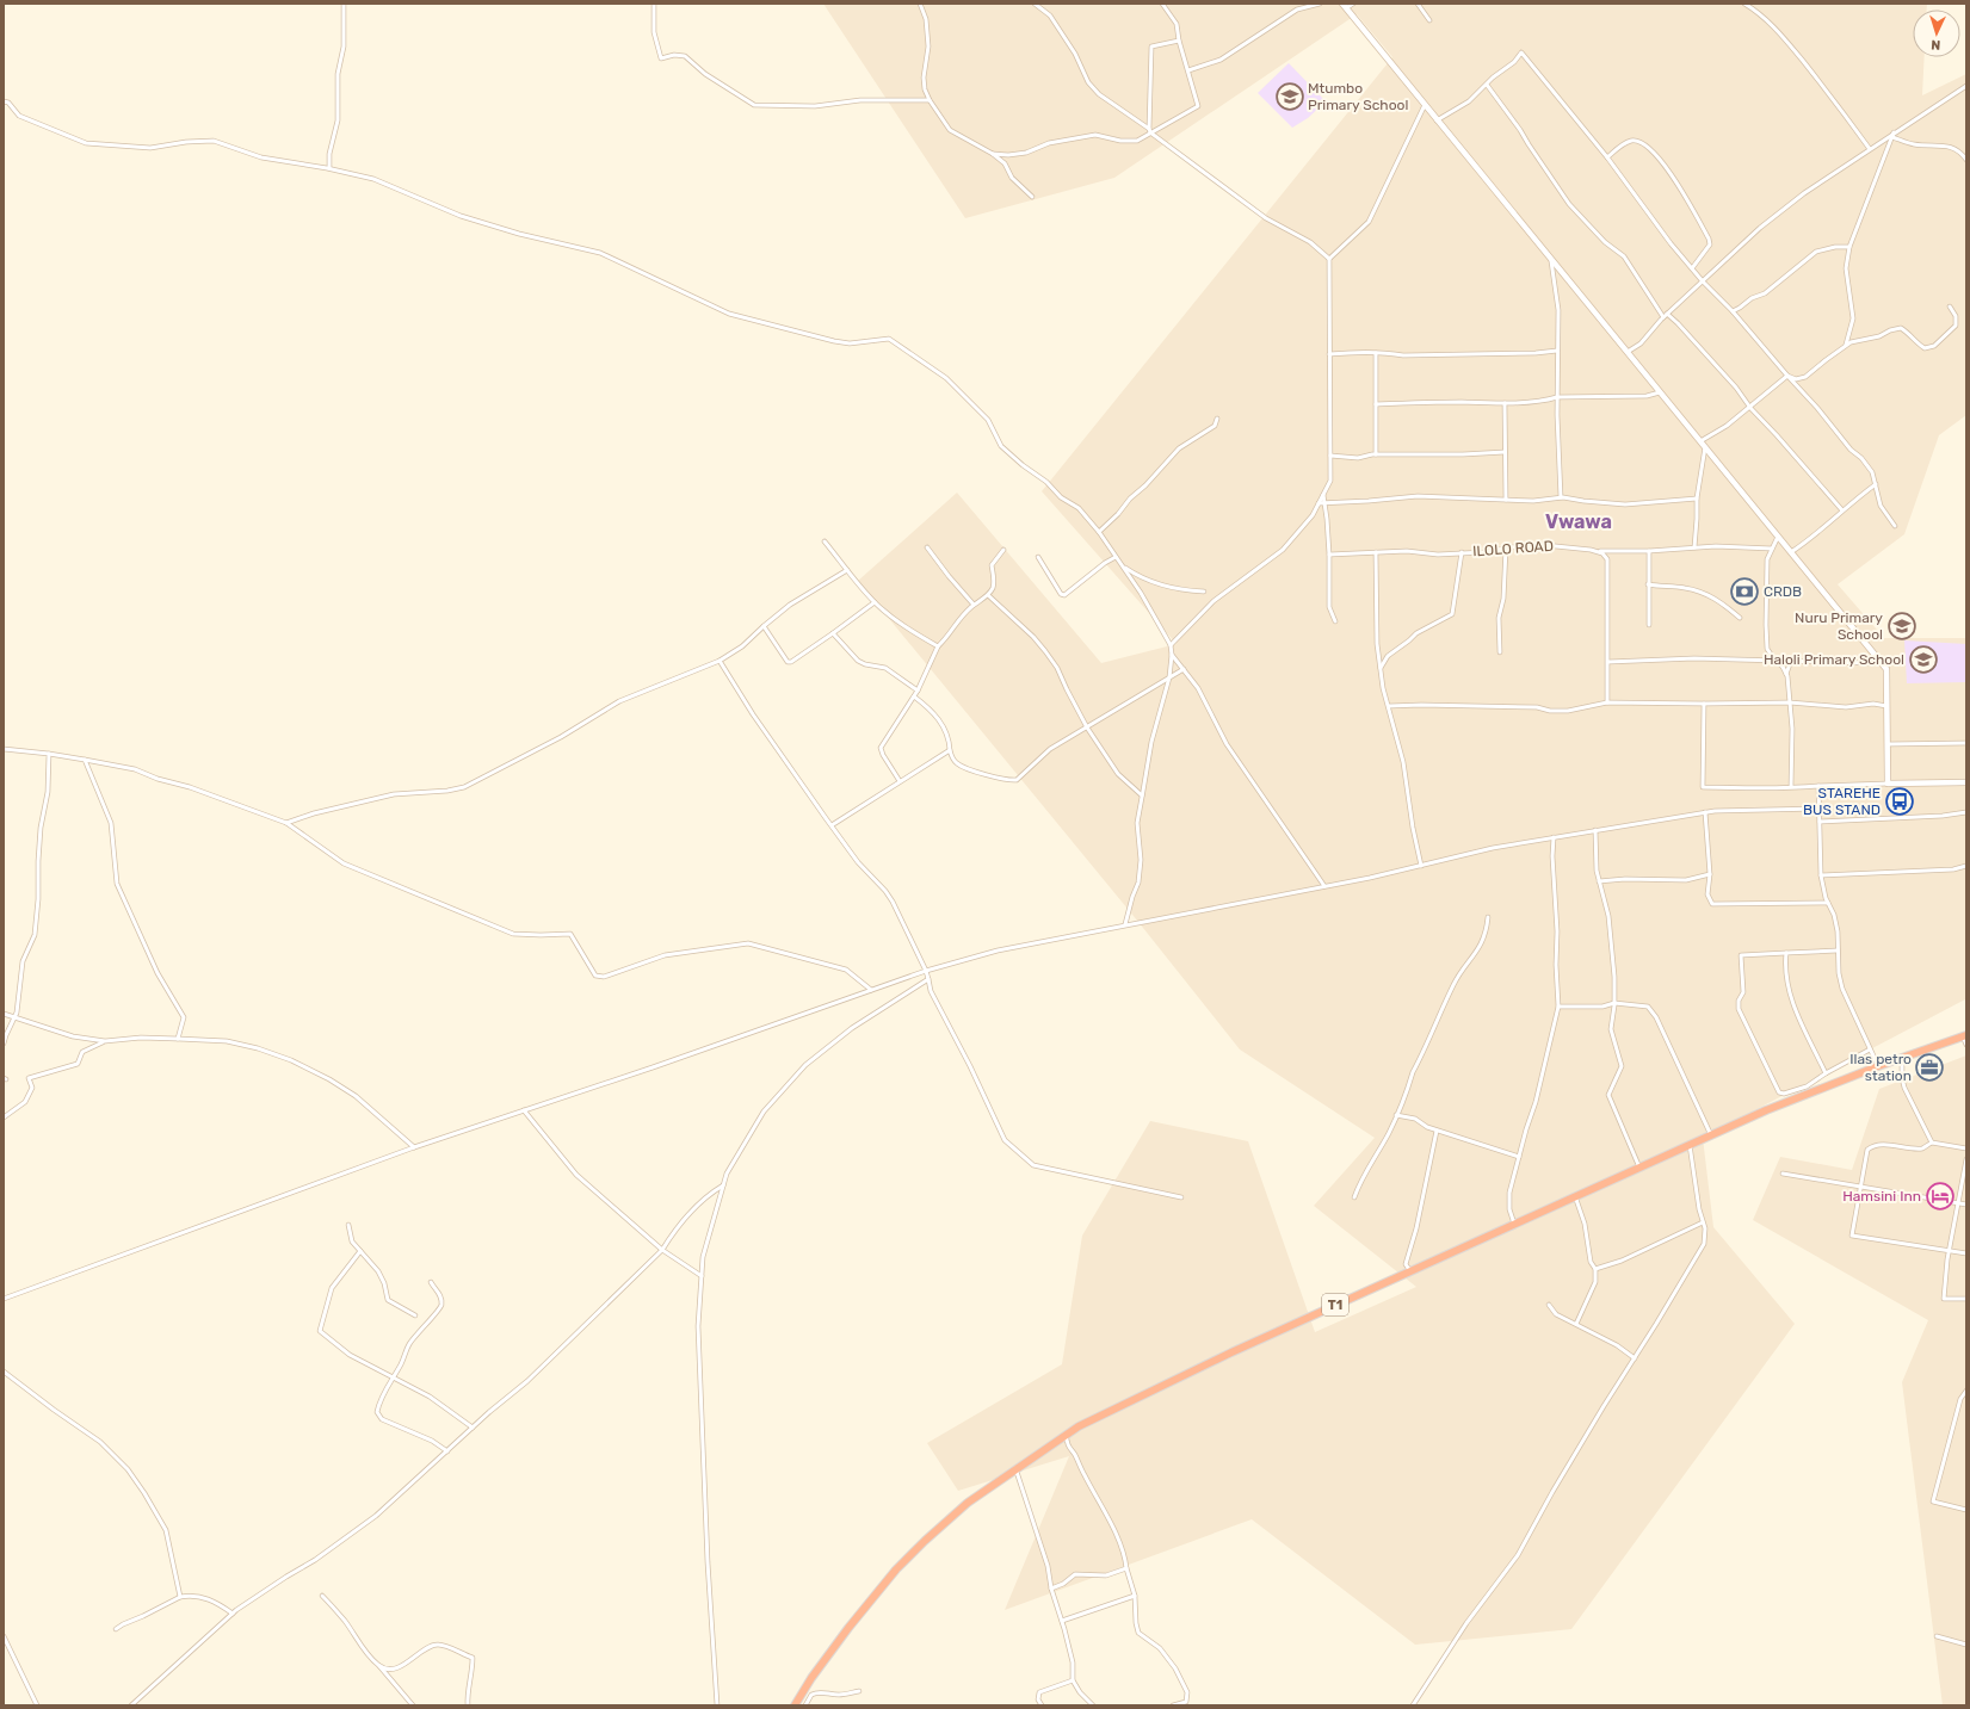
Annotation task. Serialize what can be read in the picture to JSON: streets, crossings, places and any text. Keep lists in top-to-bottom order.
{
  "streets": {
    "highway": ["T1"],
    "street": ["ILOLO ROAD"]
  },
  "districts": ["Vwawa"],
  "places": {
    "school or university": ["Mtumbo Primary School", "Nuru Primary School", "Haloli Primary School"],
    "bank": ["CRDB"],
    "bus stop": ["STAREHE BUS STAND"],
    "office": ["Ilas petro station"],
    "hotel": ["Hamsini Inn"]
  },
  "north": "bottom"
}
